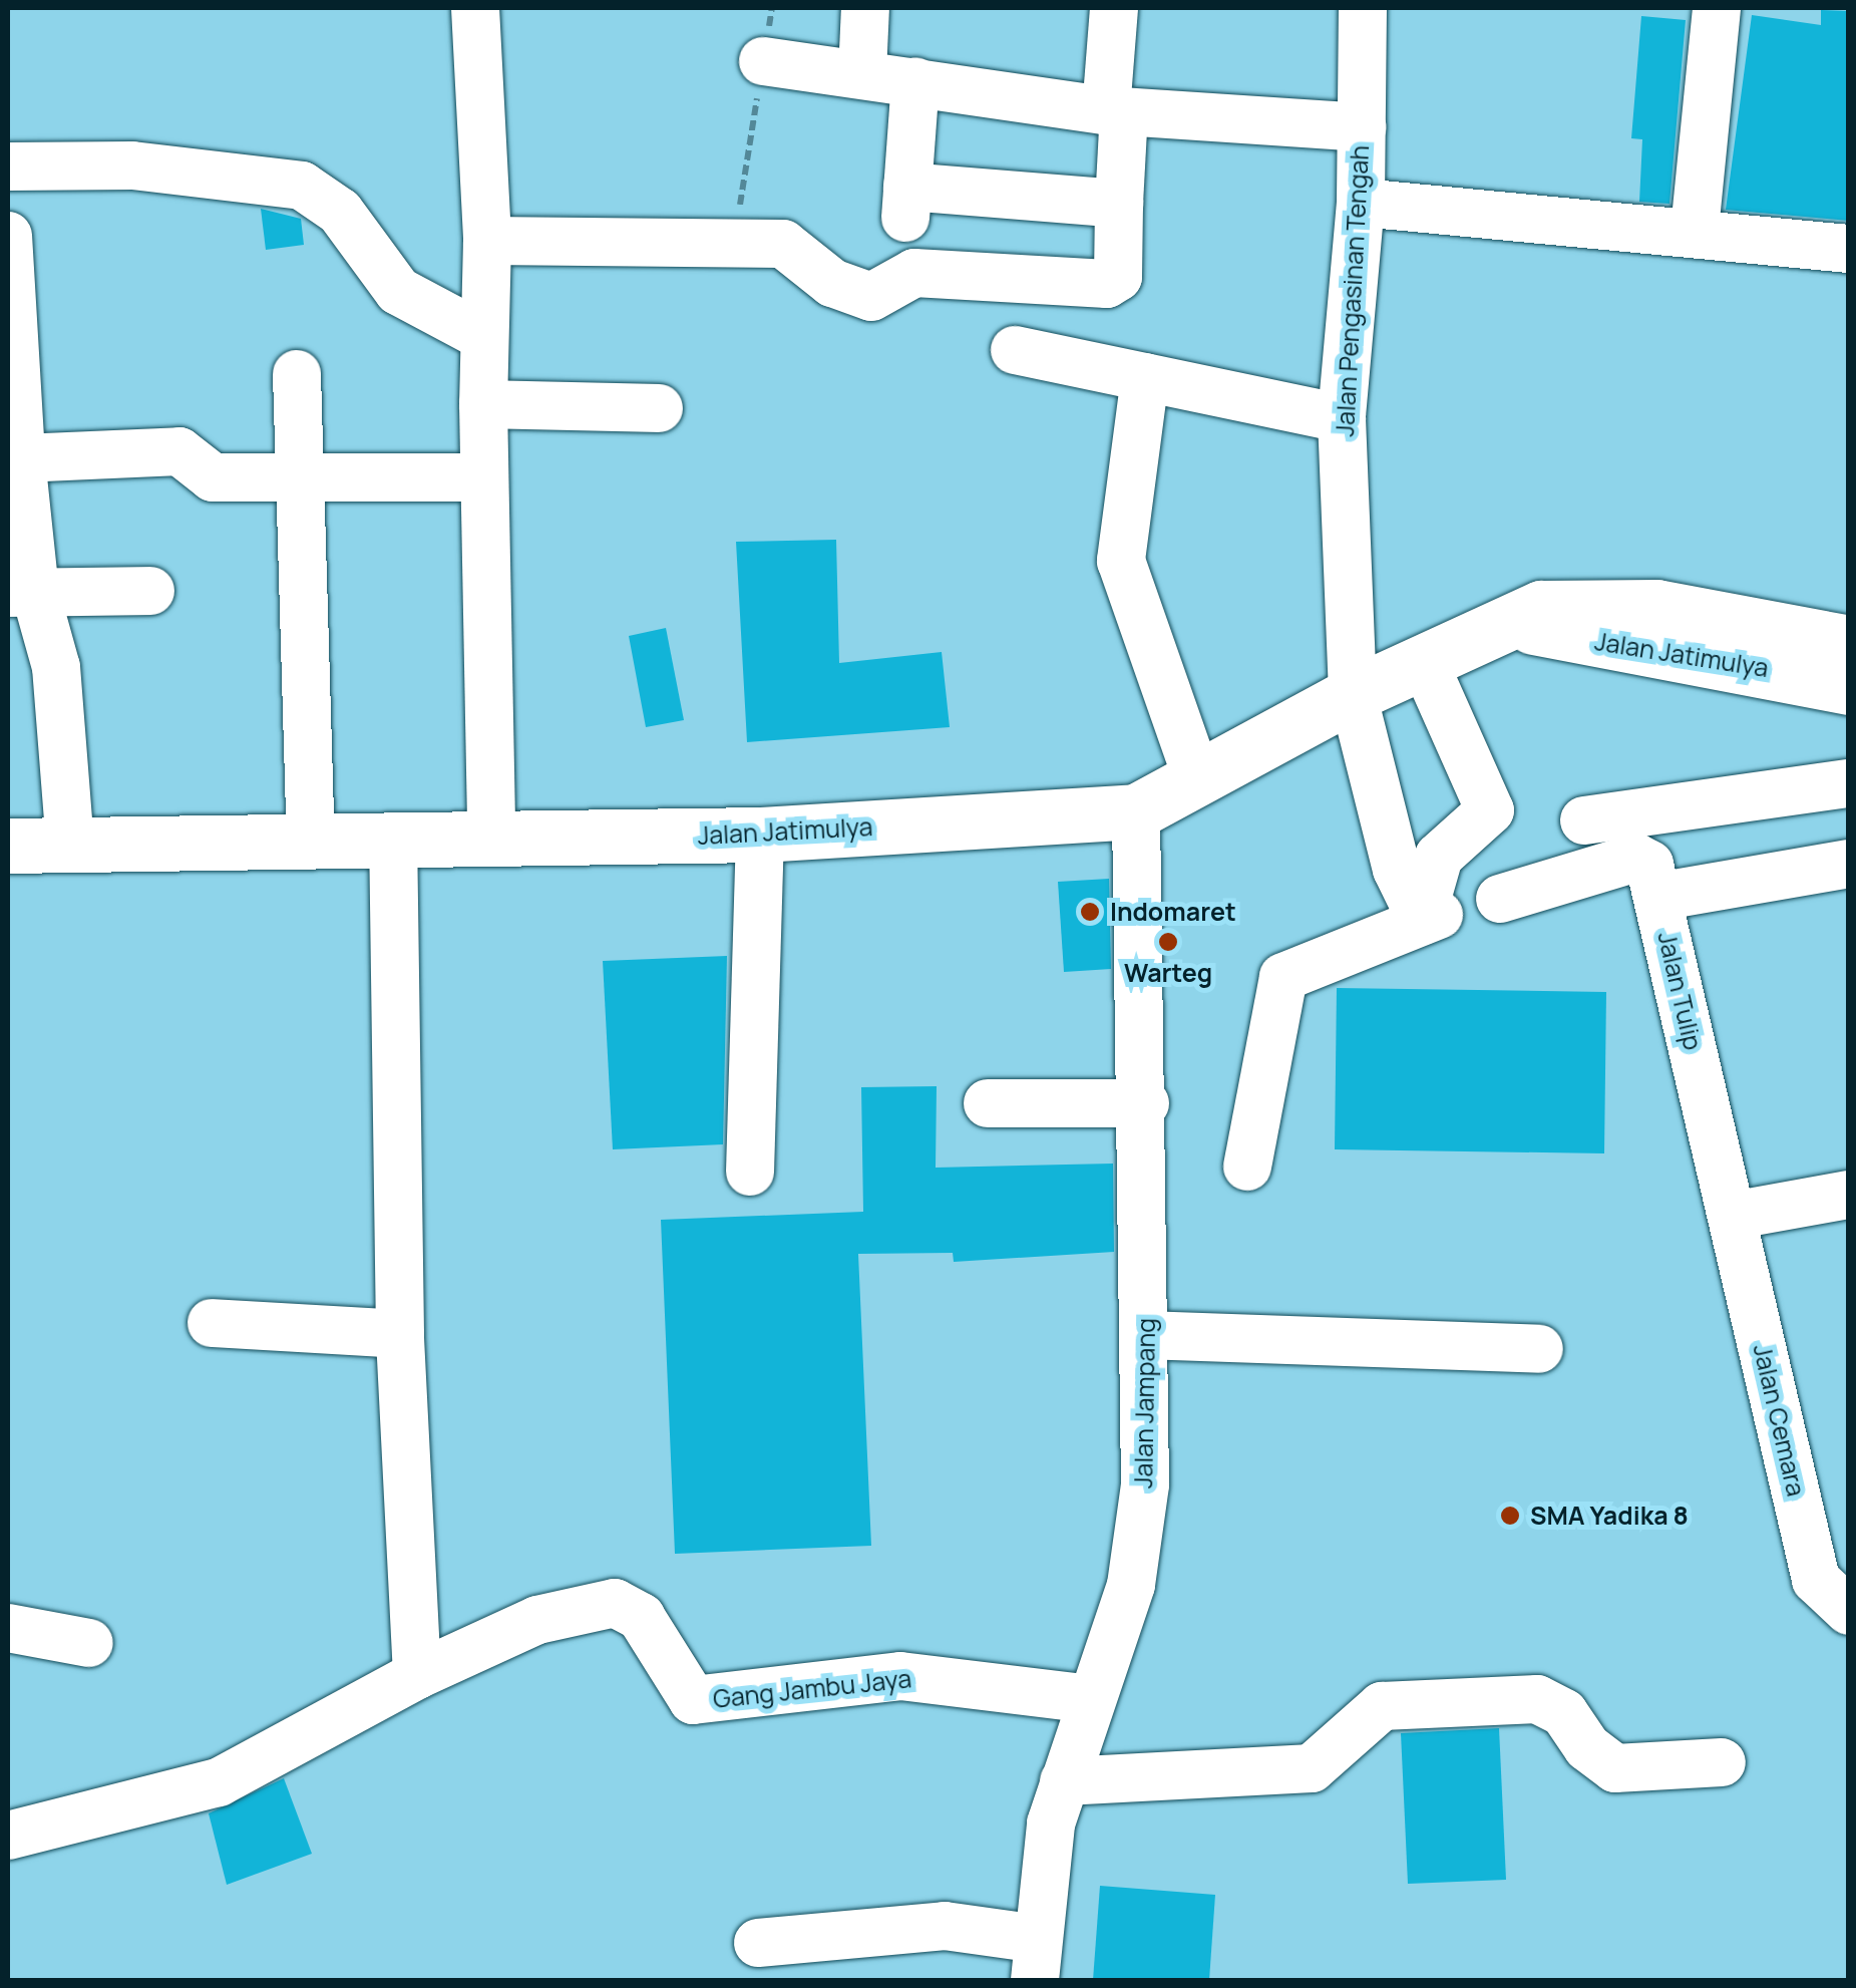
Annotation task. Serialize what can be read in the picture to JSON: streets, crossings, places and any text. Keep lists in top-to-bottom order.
{
  "streets": {
    "main road": ["Jalan Jatimulya"],
    "street": [
      "Jalan Pengasinan Tengah",
      "Jalan Tulip",
      "Jalan Jampang",
      "Jalan Cemara",
      "Gang Jambu Jaya"
    ]
  },
  "crossings": [
    ["Jalan Pengasinan Tengah", "Jalan Jatimulya"],
    ["Jalan Jatimulya", "Jalan Jampang"],
    ["Jalan Tulip", "Jalan Cemara"],
    ["Jalan Jampang", "Gang Jambu Jaya"]
  ],
  "places": ["Indomaret", "Warteg", "SMA Yadika 8"]
}
